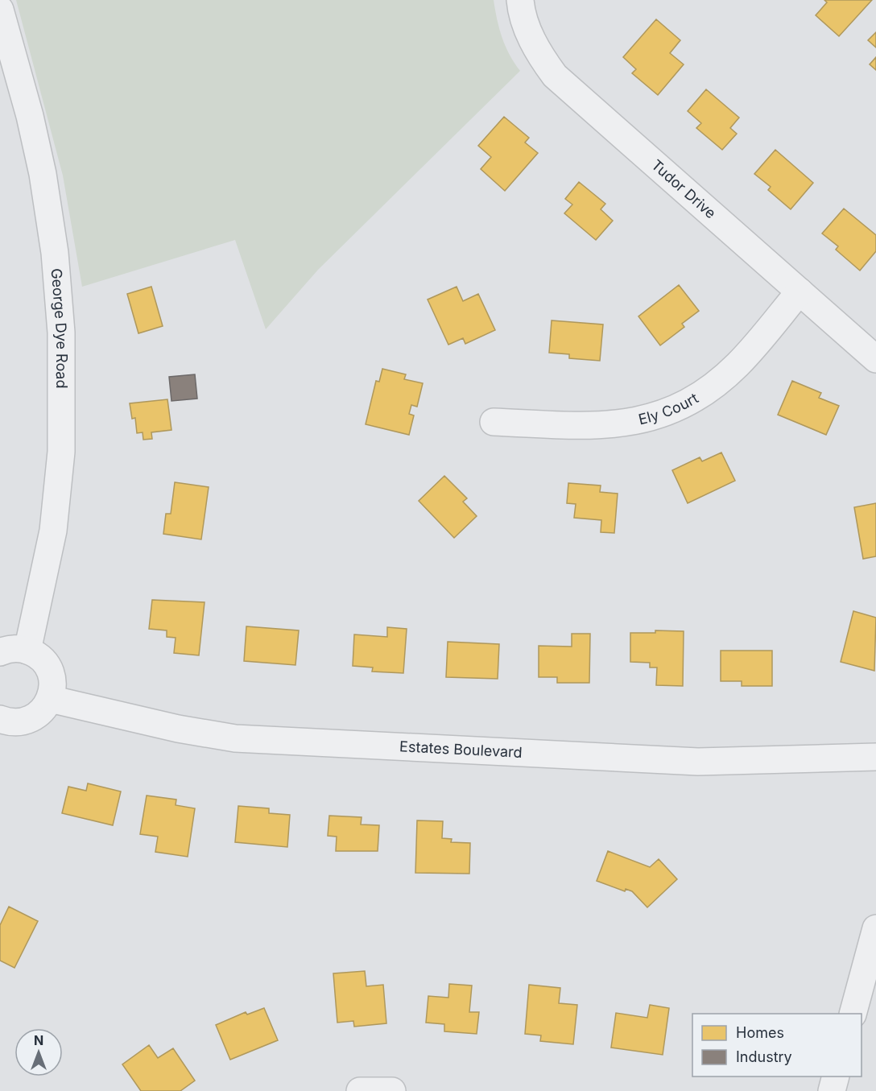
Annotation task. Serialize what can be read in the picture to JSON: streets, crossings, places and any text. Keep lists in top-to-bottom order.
{
  "streets": {
    "street": [
      "Tudor Drive",
      "George Dye Road",
      "Ely Court",
      "Estates Boulevard"
    ]
  },
  "crossings": [
    ["Tudor Drive", "Ely Court"]
  ],
  "legend": ["Homes", "Industry"],
  "north": "top"
}
